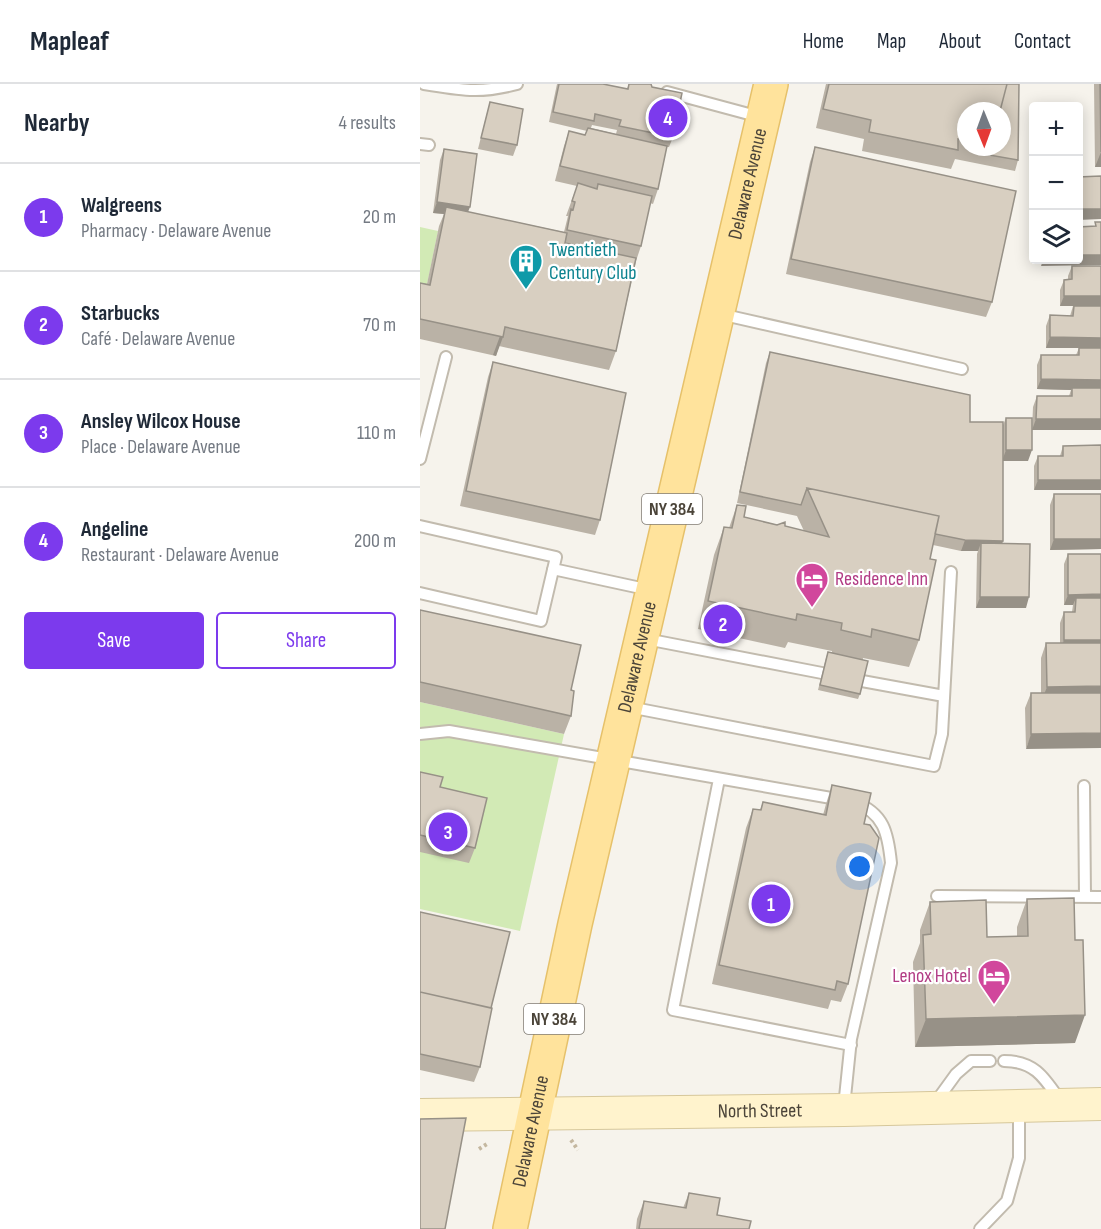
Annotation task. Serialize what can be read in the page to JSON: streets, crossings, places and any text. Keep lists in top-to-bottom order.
{
  "streets": {
    "main road": ["Delaware Avenue", "NY 384"],
    "street": ["North Street"]
  },
  "crossings": [
    ["Delaware Avenue", "North Street"]
  ],
  "places": {
    "building": ["Twentieth Century Club"],
    "hotel": ["Residence Inn", "Lenox Hotel"]
  },
  "north": "bottom",
  "page": {
    "header": "Mapleaf",
    "nav": [
      "Home",
      "Map",
      "About",
      "Contact"
    ],
    "heading": ["Nearby", "4 results"],
    "pins": [
      "4",
      "2",
      "3",
      "1"
    ],
    "map_buttons": ["+", "−"],
    "list": [
      {
        "mark": "1",
        "name": "Walgreens",
        "note": "Pharmacy · Delaware Avenue",
        "value": "20 m"
      },
      {
        "mark": "2",
        "name": "Starbucks",
        "note": "Café · Delaware Avenue",
        "value": "70 m"
      },
      {
        "mark": "3",
        "name": "Ansley Wilcox House",
        "note": "Place · Delaware Avenue",
        "value": "110 m"
      },
      {
        "mark": "4",
        "name": "Angeline",
        "note": "Restaurant · Delaware Avenue",
        "value": "200 m"
      }
    ],
    "buttons": ["Save", "Share"]
  }
}
